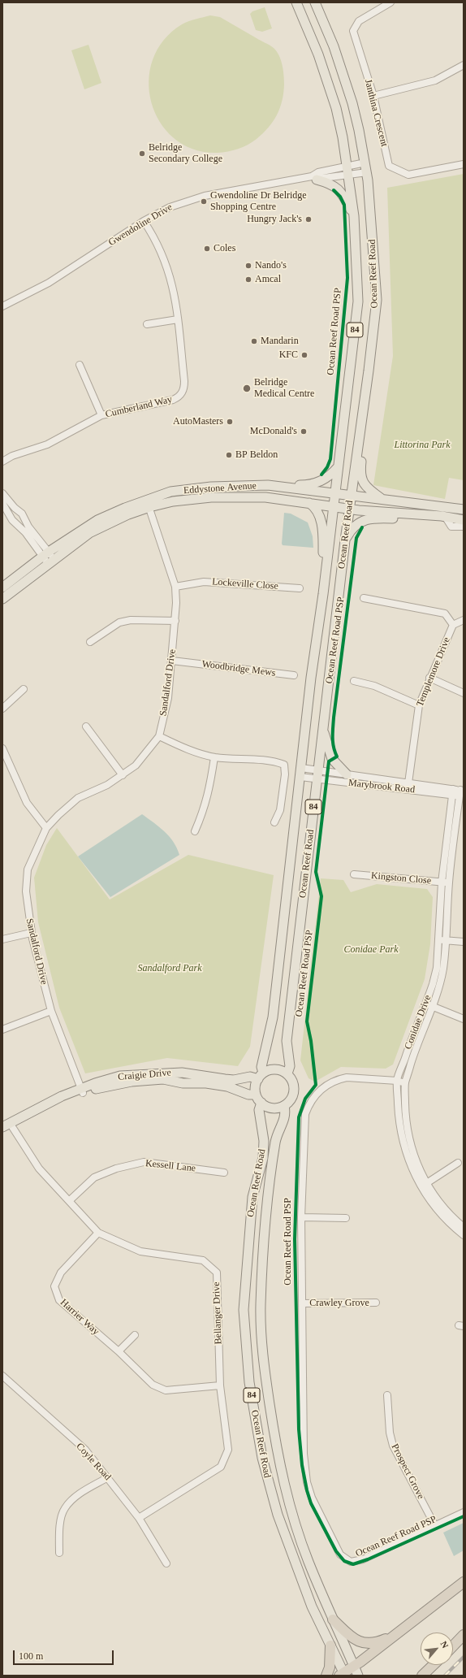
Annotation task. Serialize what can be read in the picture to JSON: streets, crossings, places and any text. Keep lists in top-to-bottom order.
{
  "streets": {
    "main road": [
      "Ocean Reef Road",
      "84",
      "Eddystone Avenue",
      "Craigie Drive"
    ],
    "street": [
      "Janthina Crescent",
      "Gwendoline Drive",
      "Cumberland Way",
      "Lockeville Close",
      "Woodbridge Mews",
      "Templemore Drive",
      "Sandalford Drive",
      "Marybrook Road",
      "Kingston Close",
      "Conidae Drive",
      "Kessell Lane",
      "Crawley Grove",
      "Bellanger Drive",
      "Harrier Way",
      "Coyle Road",
      "Prospect Grove"
    ],
    "cycle path": ["Ocean Reef Road PSP"]
  },
  "crossings": [
    ["Gwendoline Drive", "Ocean Reef Road"],
    ["Gwendoline Drive", "Cumberland Way"],
    ["Ocean Reef Road", "84"],
    ["Ocean Reef Road", "Eddystone Avenue"],
    ["Ocean Reef Road", "Marybrook Road"],
    ["Ocean Reef Road", "Craigie Drive"],
    ["84", "Craigie Drive"],
    ["Eddystone Avenue", "Sandalford Drive"],
    ["Lockeville Close", "Sandalford Drive"],
    ["Woodbridge Mews", "Sandalford Drive"],
    ["Templemore Drive", "Marybrook Road"],
    ["Sandalford Drive", "Craigie Drive"],
    ["Marybrook Road", "Conidae Drive"],
    ["Kingston Close", "Conidae Drive"],
    ["Craigie Drive", "Bellanger Drive"],
    ["Kessell Lane", "Bellanger Drive"],
    ["Bellanger Drive", "Harrier Way"],
    ["Bellanger Drive", "Coyle Road"]
  ],
  "parks": ["Littorina Park", "Conidae Park", "Sandalford Park"],
  "places": [
    "Belridge Secondary College",
    "Gwendoline Dr Belridge Shopping Centre",
    "Hungry Jack's",
    "Coles",
    "Nando's",
    "Amcal",
    "Mandarin",
    "KFC",
    "Belridge Medical Centre",
    "AutoMasters",
    "McDonald's",
    "BP Beldon"
  ],
  "scale_bar": "100 m",
  "north": "top right"
}
